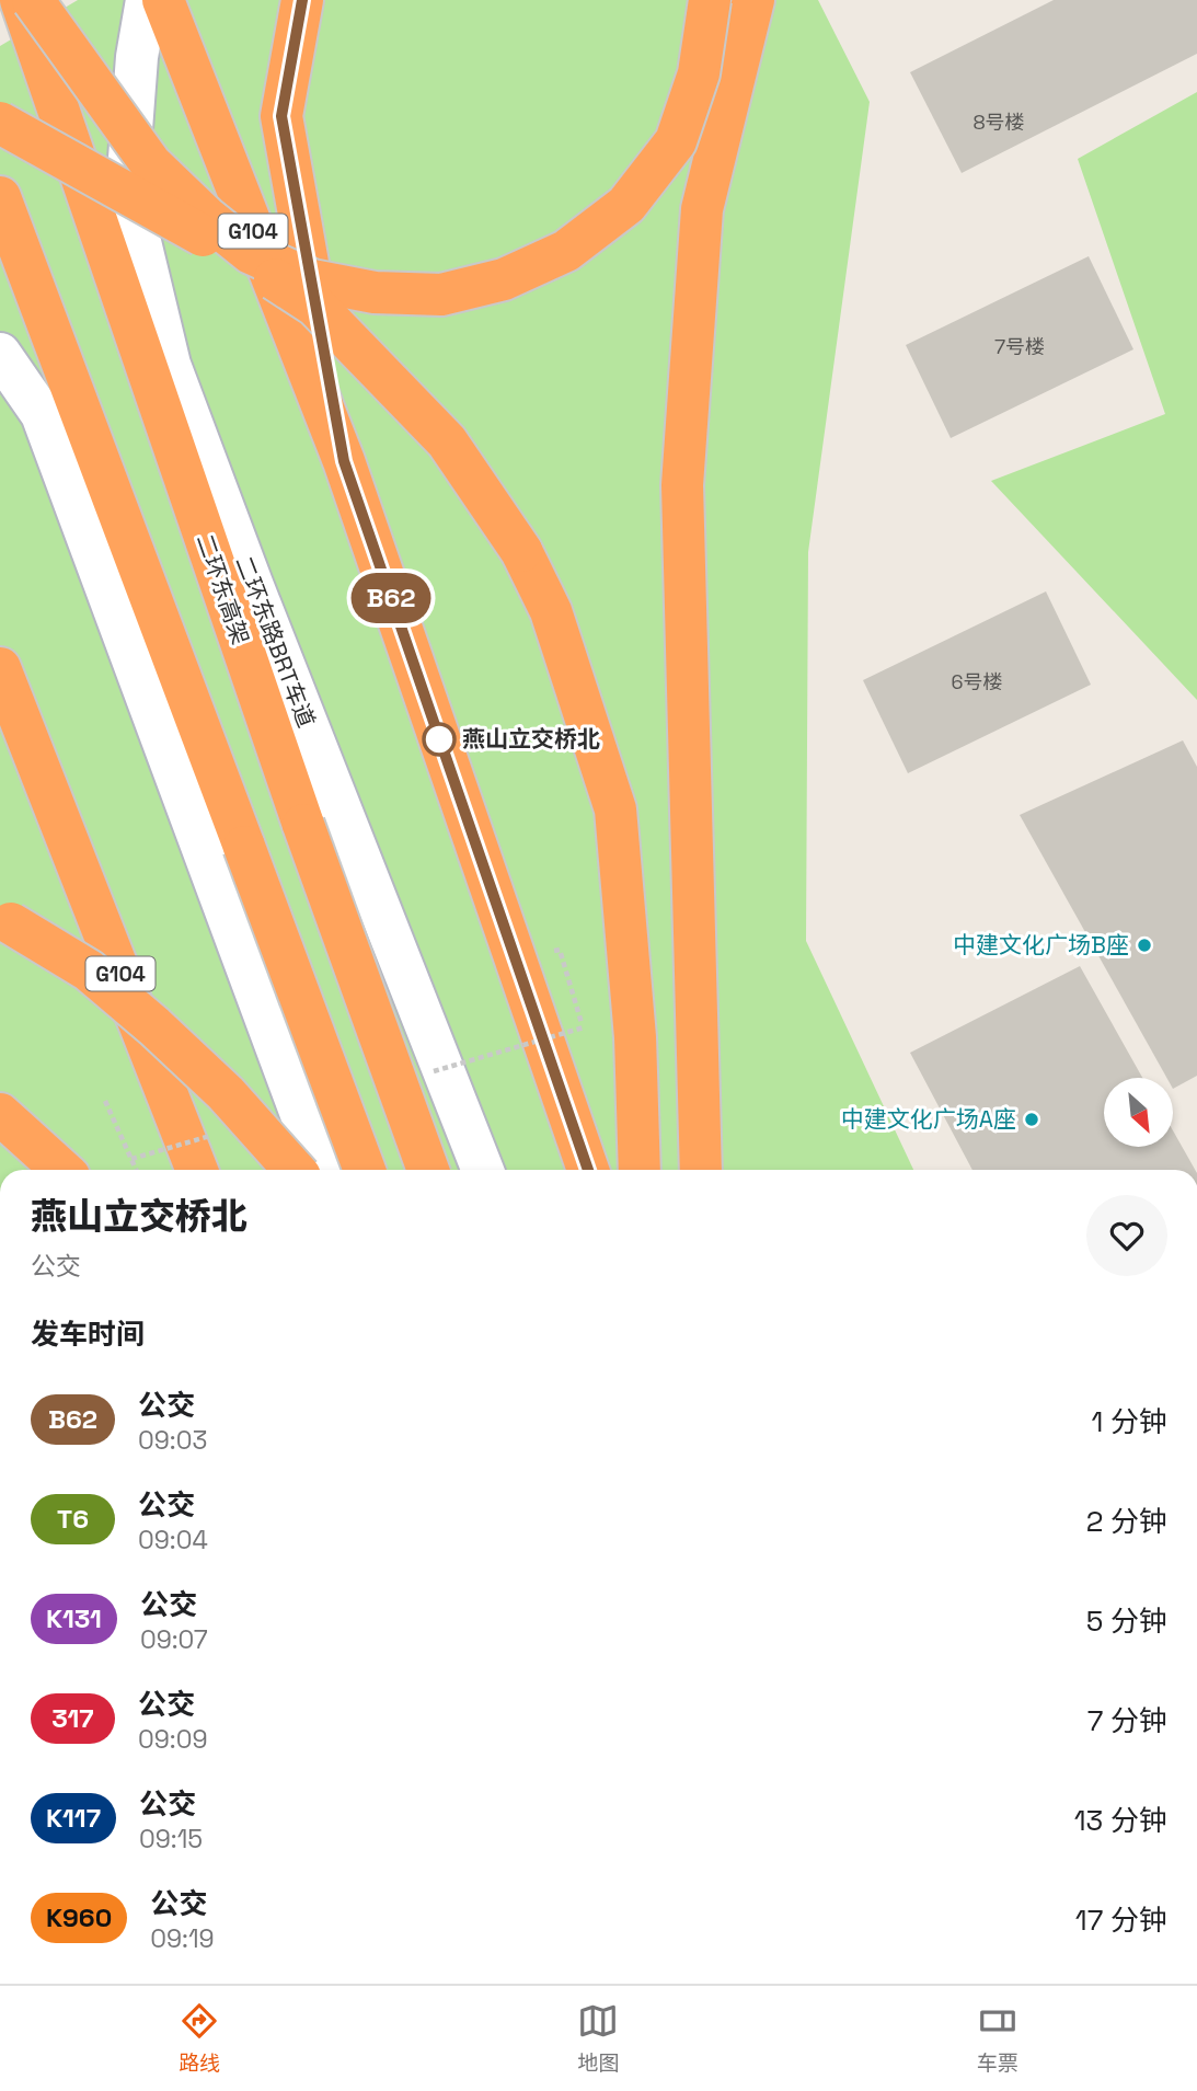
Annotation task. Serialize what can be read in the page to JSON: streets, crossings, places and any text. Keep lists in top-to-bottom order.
{
  "streets": {
    "highway": ["G104", "二环东高架"],
    "street": ["二环东路BRT车道"]
  },
  "places": ["燕山立交桥北", "中建文化广场B座", "中建文化广场A座"],
  "lines": ["bus line B62"],
  "house_numbers": ["8号楼", "7号楼", "6号楼"],
  "north": "bottom right",
  "page": {
    "on_map": "B62",
    "heading": [
      ["燕山立交桥北", "公交"],
      "发车时间"
    ],
    "list": [
      {
        "mark": "B62",
        "name": "公交",
        "note": "09:03",
        "value": "1 分钟"
      },
      {
        "mark": "T6",
        "name": "公交",
        "note": "09:04",
        "value": "2 分钟"
      },
      {
        "mark": "K131",
        "name": "公交",
        "note": "09:07",
        "value": "5 分钟"
      },
      {
        "mark": "317",
        "name": "公交",
        "note": "09:09",
        "value": "7 分钟"
      },
      {
        "mark": "K117",
        "name": "公交",
        "note": "09:15",
        "value": "13 分钟"
      },
      {
        "mark": "K960",
        "name": "公交",
        "note": "09:19",
        "value": "17 分钟"
      }
    ],
    "tabs": ["路线", "地图", "车票"]
  }
}
